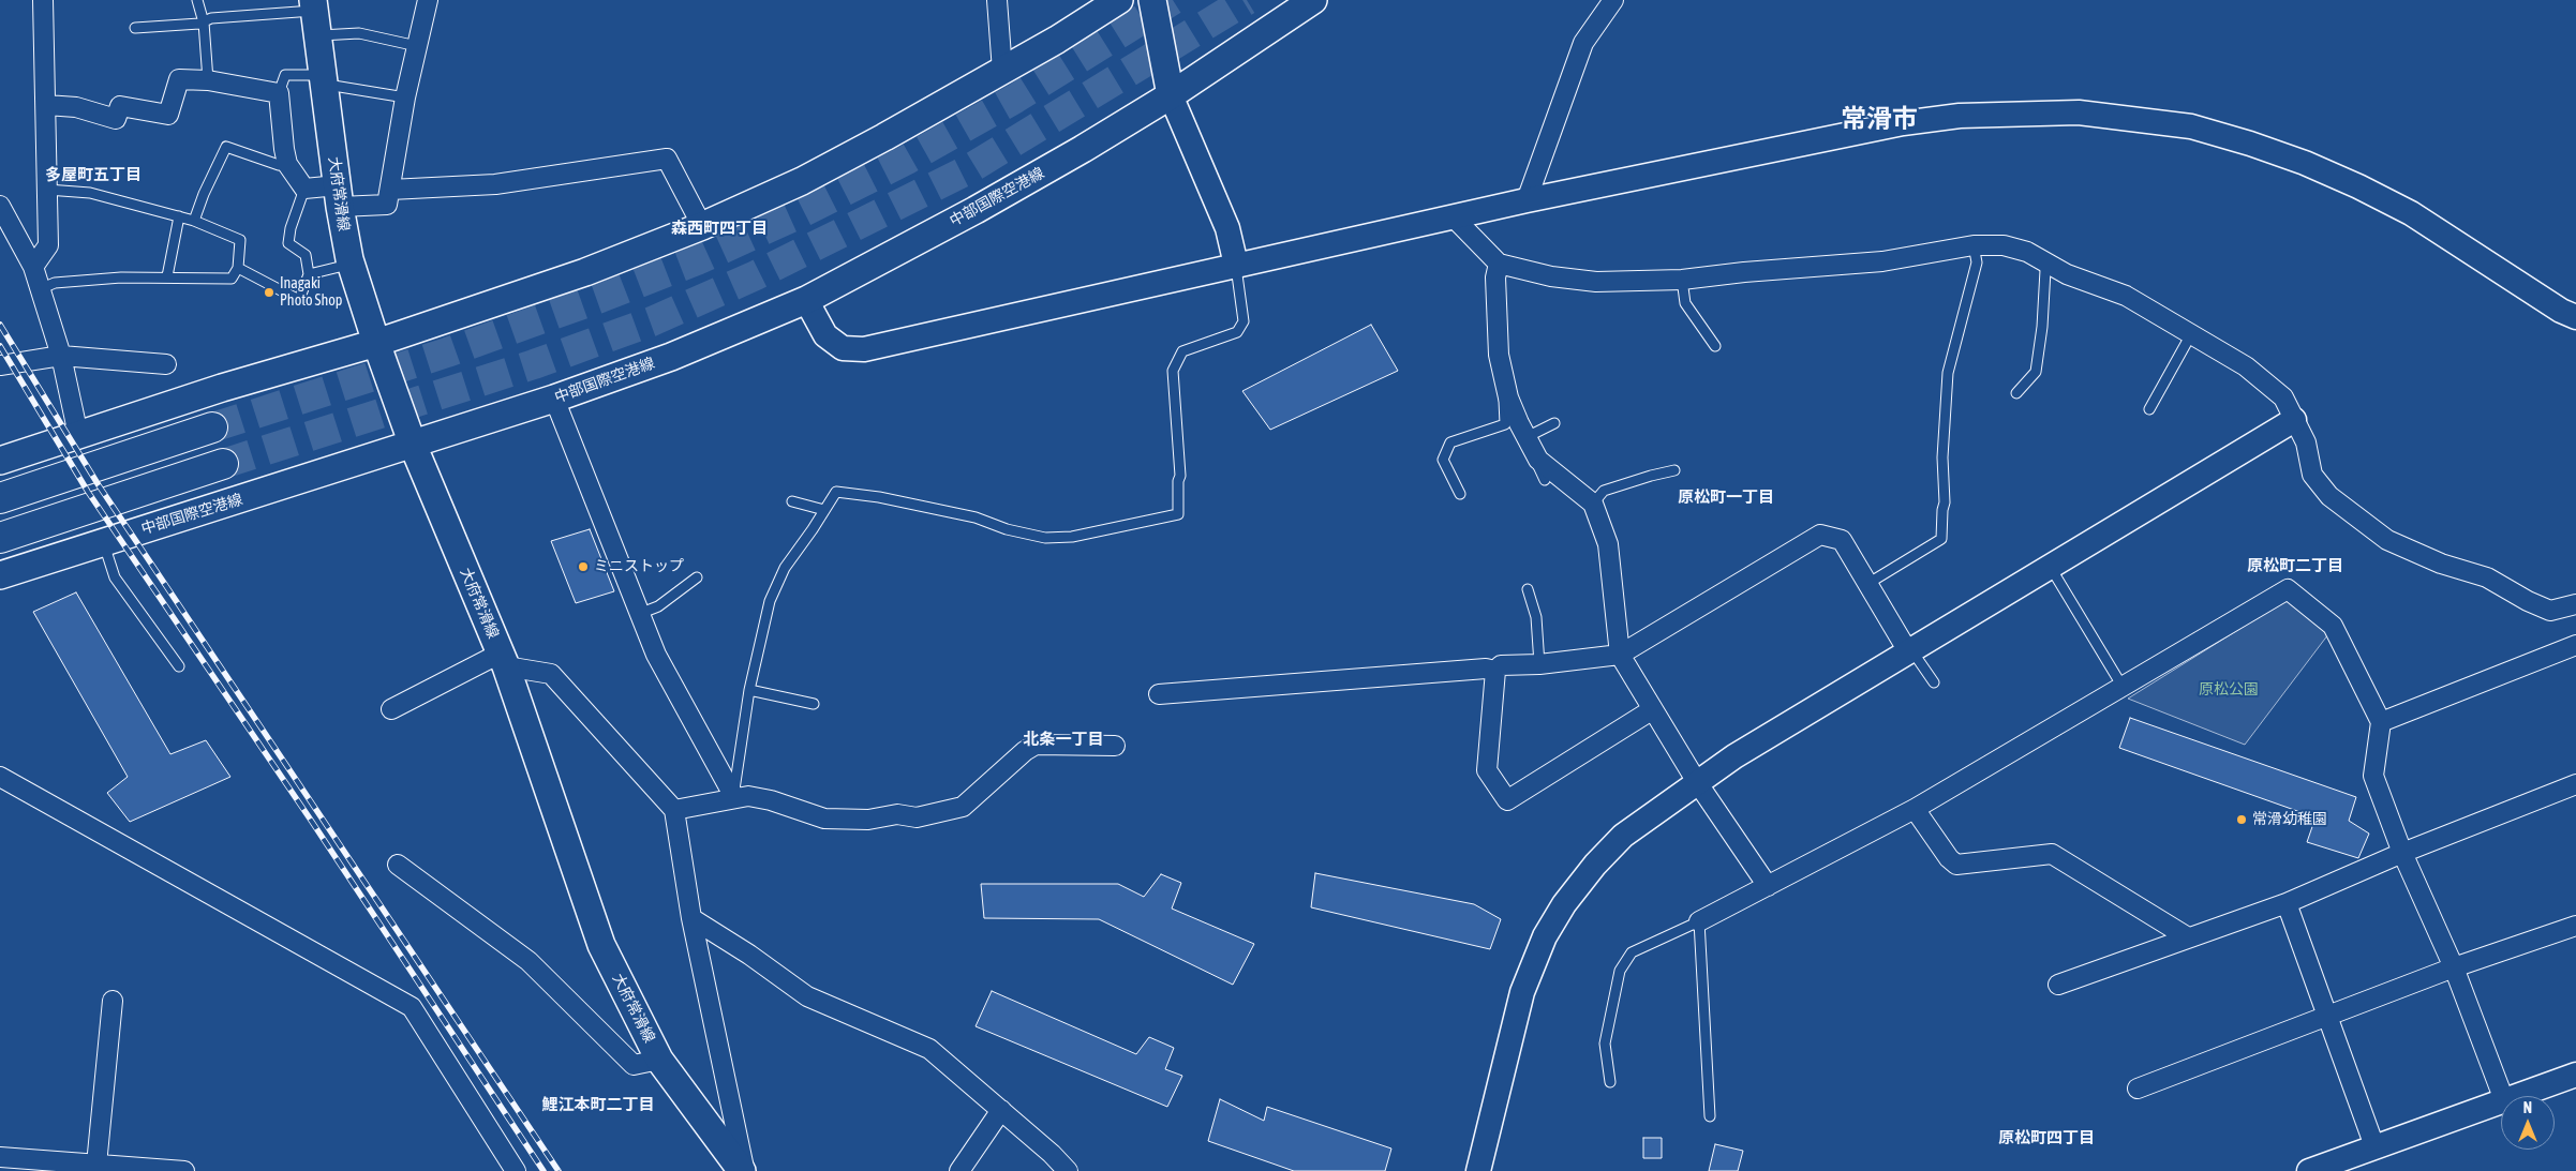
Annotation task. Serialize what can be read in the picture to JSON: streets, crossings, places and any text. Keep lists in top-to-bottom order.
{
  "streets": {
    "main road": ["大府常滑線", "中部国際空港線"]
  },
  "crossings": [
    ["大府常滑線", "中部国際空港線"]
  ],
  "districts": [
    "常滑市",
    "多屋町五丁目",
    "森西町四丁目",
    "原松町一丁目",
    "原松町二丁目",
    "北条一丁目",
    "鯉江本町二丁目",
    "原松町四丁目"
  ],
  "parks": ["原松公園"],
  "places": ["Inagaki Photo Shop", "ミニストップ", "常滑幼稚園"],
  "north": "top"
}
